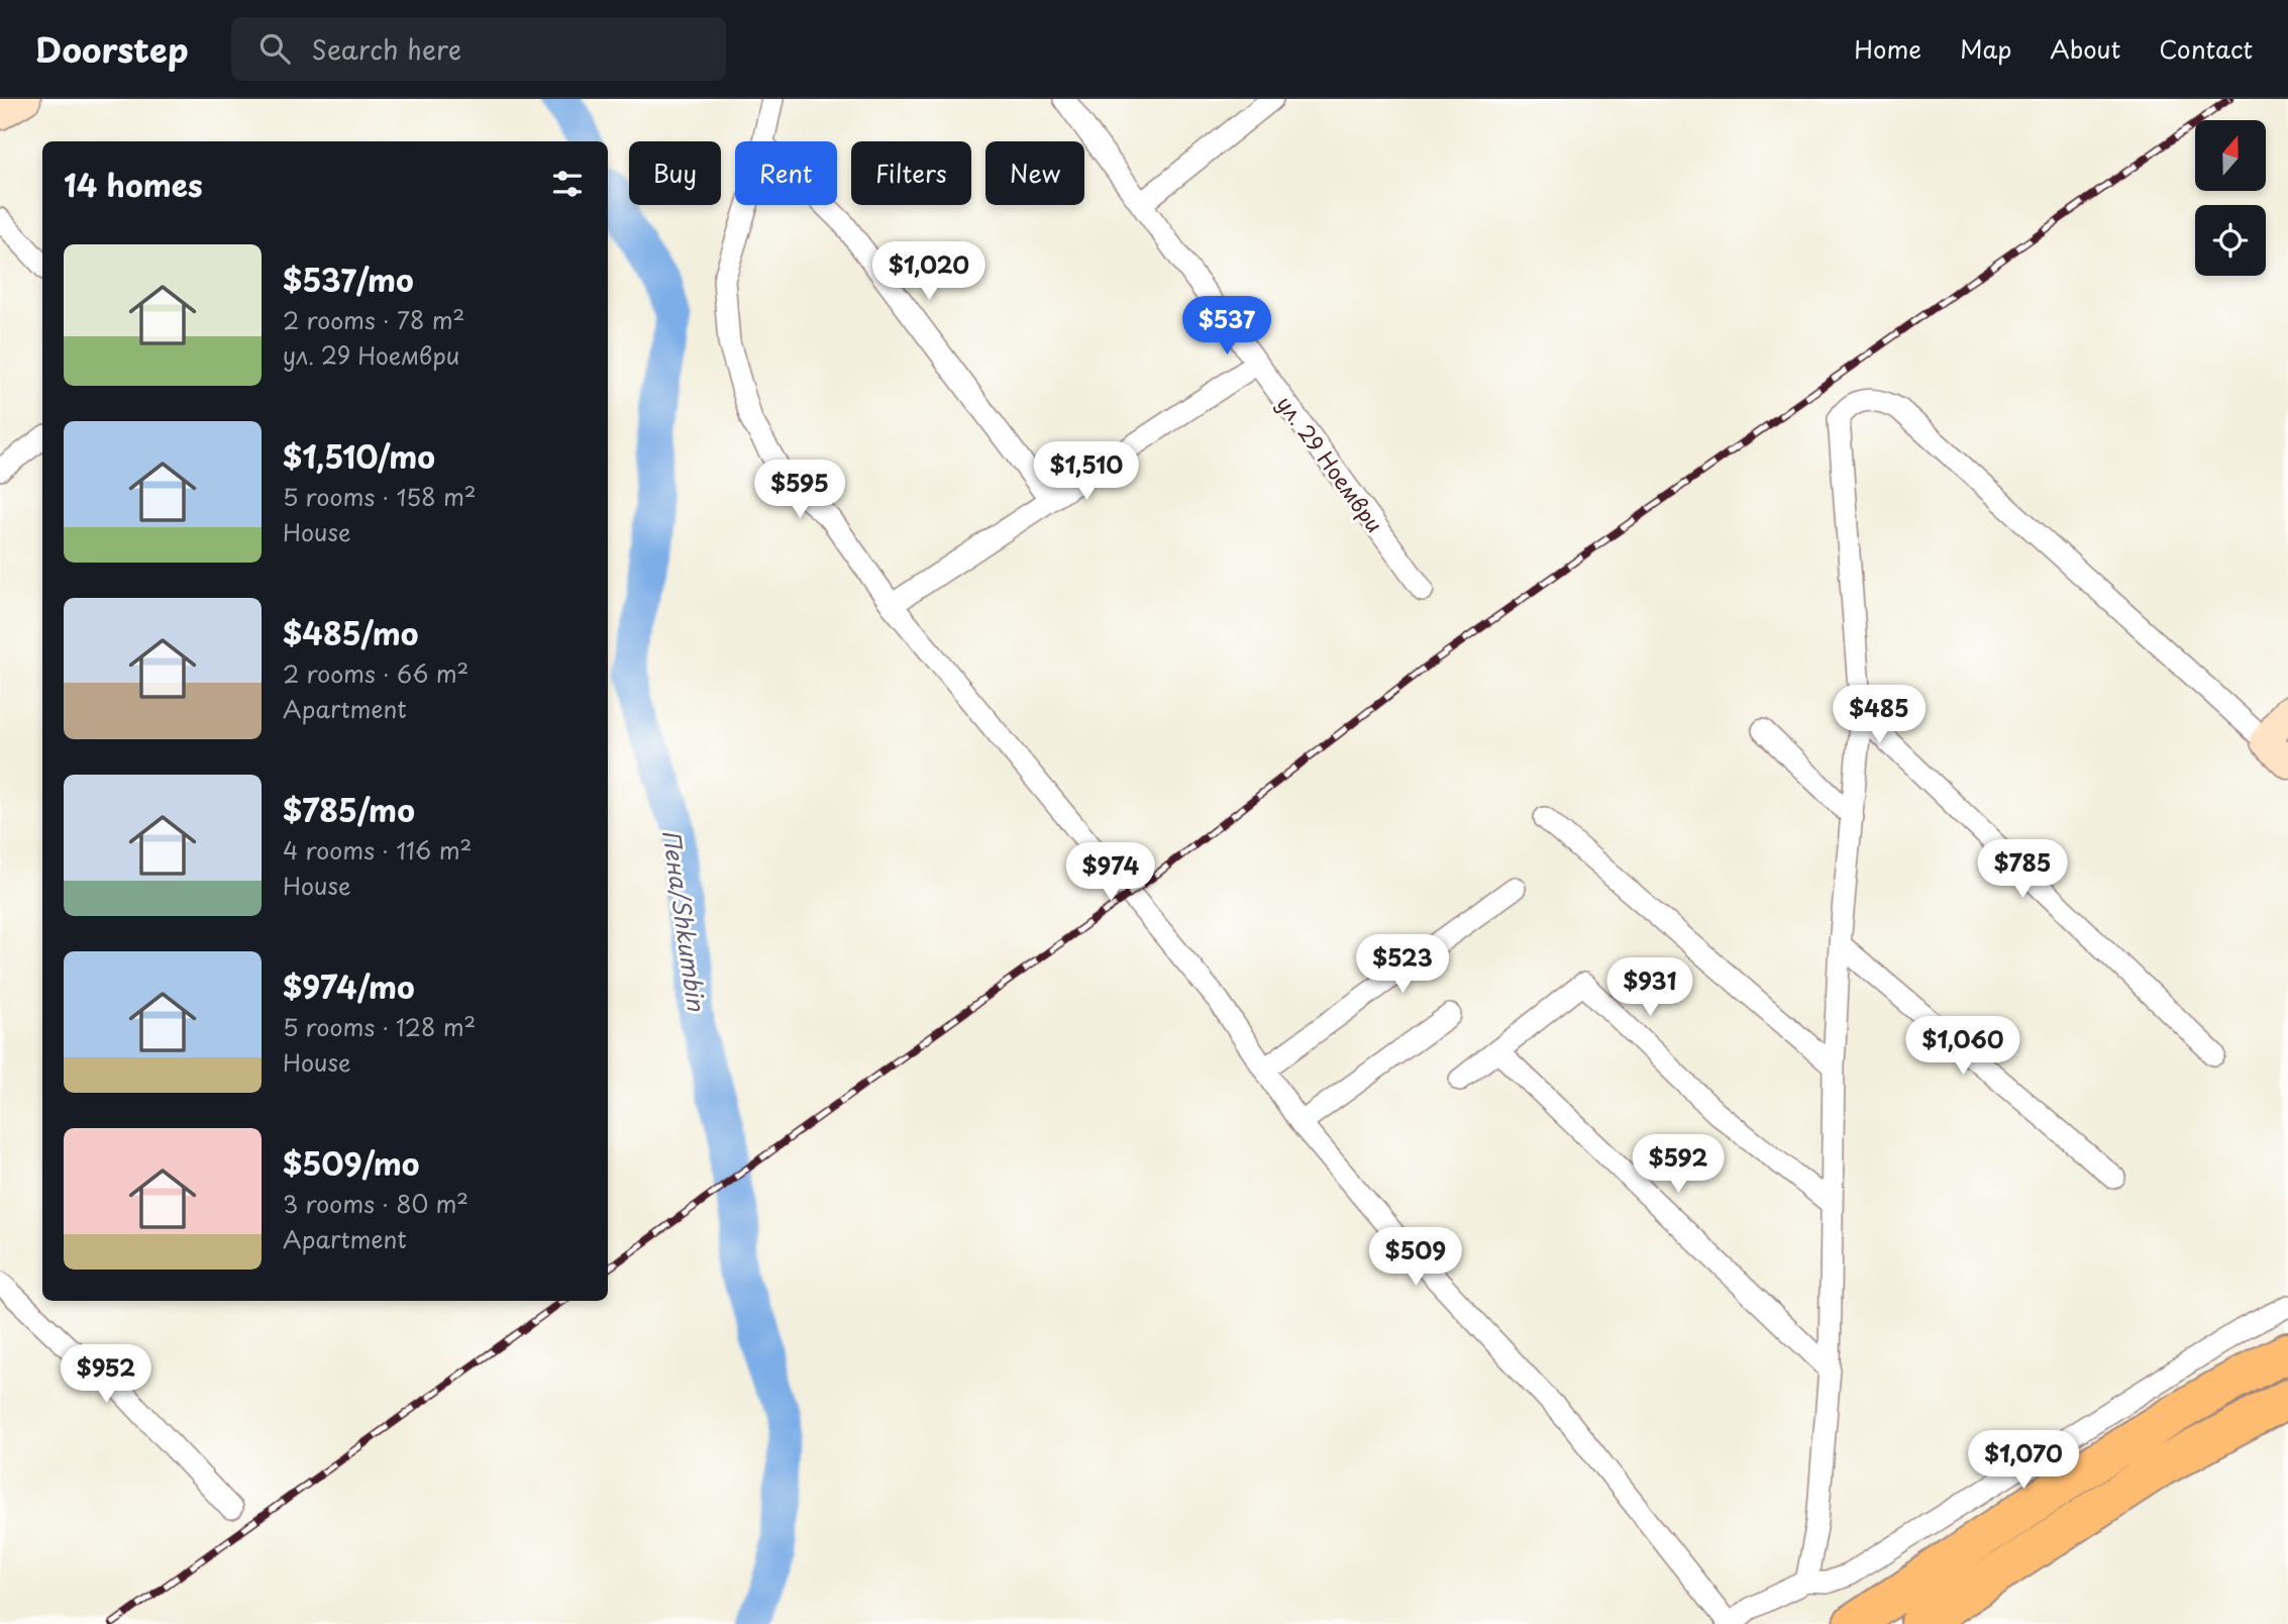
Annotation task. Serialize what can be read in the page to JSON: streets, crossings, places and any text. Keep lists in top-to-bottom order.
{
  "streets": {
    "street": ["ул. 29 Ноември"]
  },
  "water": ["Пена/Shkumbin"],
  "north": "top",
  "page": {
    "header": "Doorstep",
    "search": "Search here",
    "nav": [
      "Home",
      "Map",
      "About",
      "Contact"
    ],
    "chip": [
      "Buy",
      "Rent",
      "Filters",
      "New"
    ],
    "heading": "14 homes",
    "list": [
      {
        "name": "$537/mo",
        "note": "2 rooms · 78 m² · ул. 29 Ноември"
      },
      {
        "name": "$1,510/mo",
        "note": "5 rooms · 158 m² · House"
      },
      {
        "name": "$485/mo",
        "note": "2 rooms · 66 m² · Apartment"
      },
      {
        "name": "$785/mo",
        "note": "4 rooms · 116 m² · House"
      },
      {
        "name": "$974/mo",
        "note": "5 rooms · 128 m² · House"
      },
      {
        "name": "$509/mo",
        "note": "3 rooms · 80 m² · Apartment"
      }
    ],
    "price": [
      "$1,020",
      "$537",
      "$1,510",
      "$595",
      "$485",
      "$785",
      "$974",
      "$523",
      "$931",
      "$1,060",
      "$592",
      "$509",
      "$952",
      "$1,070"
    ]
  }
}
